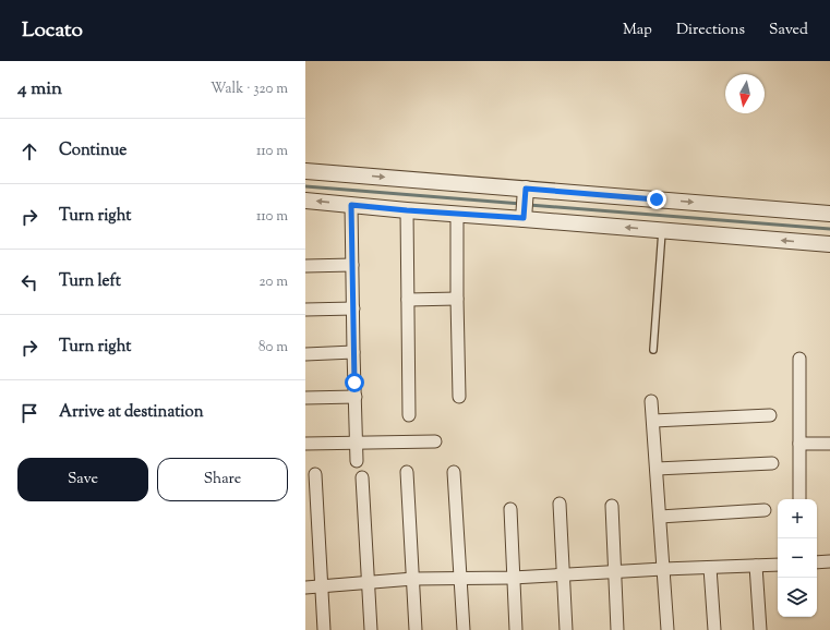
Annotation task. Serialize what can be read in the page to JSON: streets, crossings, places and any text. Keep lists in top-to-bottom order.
{
  "north": "bottom",
  "page": {
    "header": "Locato",
    "nav": ["Map", "Directions", "Saved"],
    "heading": ["4 min", "Walk · 320 m"],
    "list": [
      ["Continue", "110 m"],
      ["Turn right", "110 m"],
      ["Turn left", "20 m"],
      ["Turn right", "80 m"],
      "Arrive at destination"
    ],
    "buttons": ["Save", "Share"],
    "map_buttons": ["+", "−"]
  }
}
